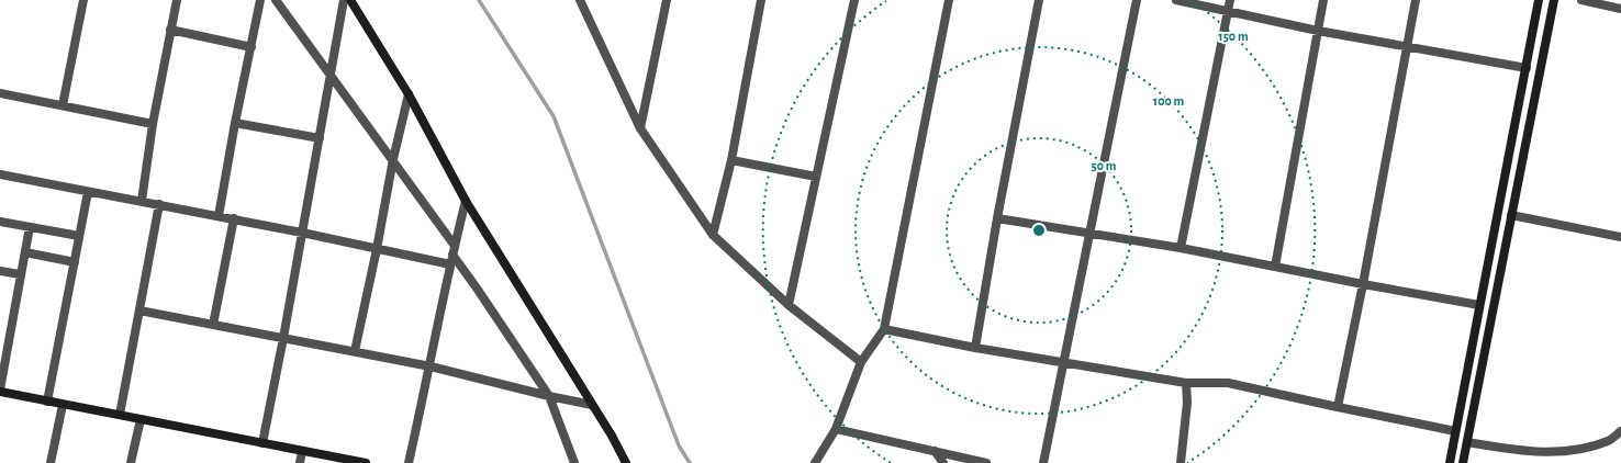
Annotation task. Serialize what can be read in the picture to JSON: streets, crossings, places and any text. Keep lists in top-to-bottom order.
{
  "rings": ["150 m", "100 m", "50 m"]
}
